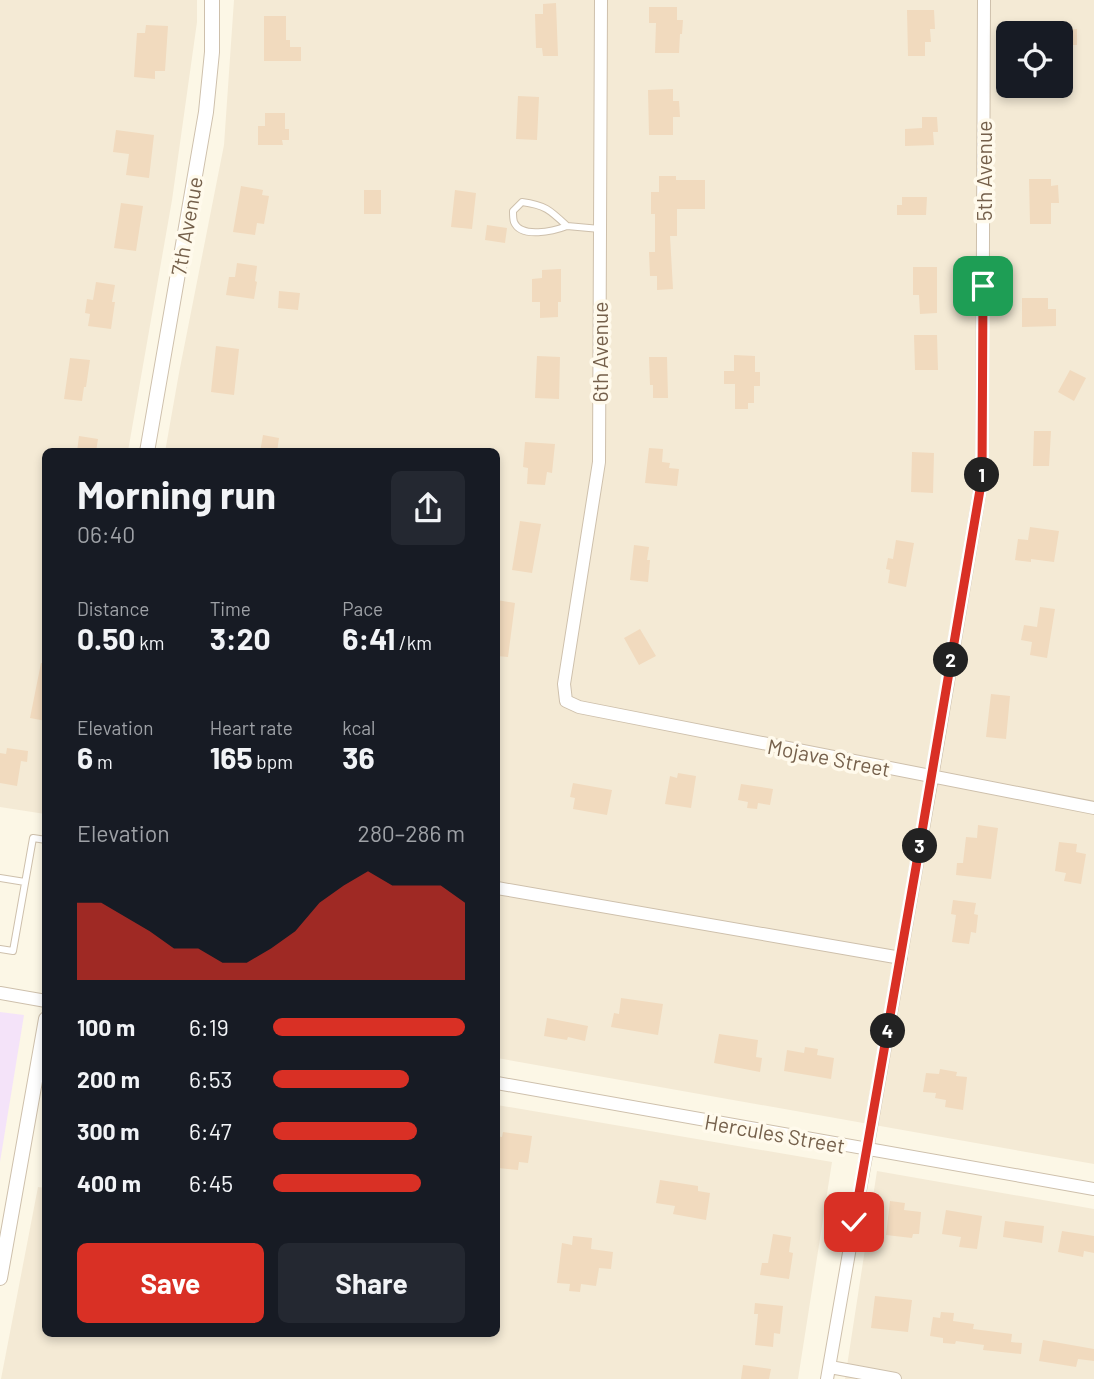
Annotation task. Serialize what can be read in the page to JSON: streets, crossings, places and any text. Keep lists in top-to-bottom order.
{
  "streets": {
    "street": [
      "5th Avenue",
      "7th Avenue",
      "6th Avenue",
      "Mojave Street",
      "Hercules Street"
    ]
  },
  "crossings": [
    ["5th Avenue", "Mojave Street"],
    ["5th Avenue", "Hercules Street"],
    ["6th Avenue", "Mojave Street"]
  ],
  "page": {
    "heading": ["Morning run", "06:40"],
    "pins": [
      "1",
      "2",
      "3",
      "4"
    ],
    "stats": [
      ["Distance", "0.50 km"],
      ["Time", "3:20"],
      ["Pace", "6:41 /km"],
      ["Elevation", "6 m"],
      ["Heart rate", "165 bpm"],
      ["kcal", "36"]
    ],
    "chart": ["Elevation", "280–286 m"],
    "list": [
      {
        "name": "100 m",
        "note": "6:19"
      },
      {
        "name": "200 m",
        "note": "6:53"
      },
      {
        "name": "300 m",
        "note": "6:47"
      },
      {
        "name": "400 m",
        "note": "6:45"
      }
    ],
    "buttons": ["Save", "Share"]
  }
}
